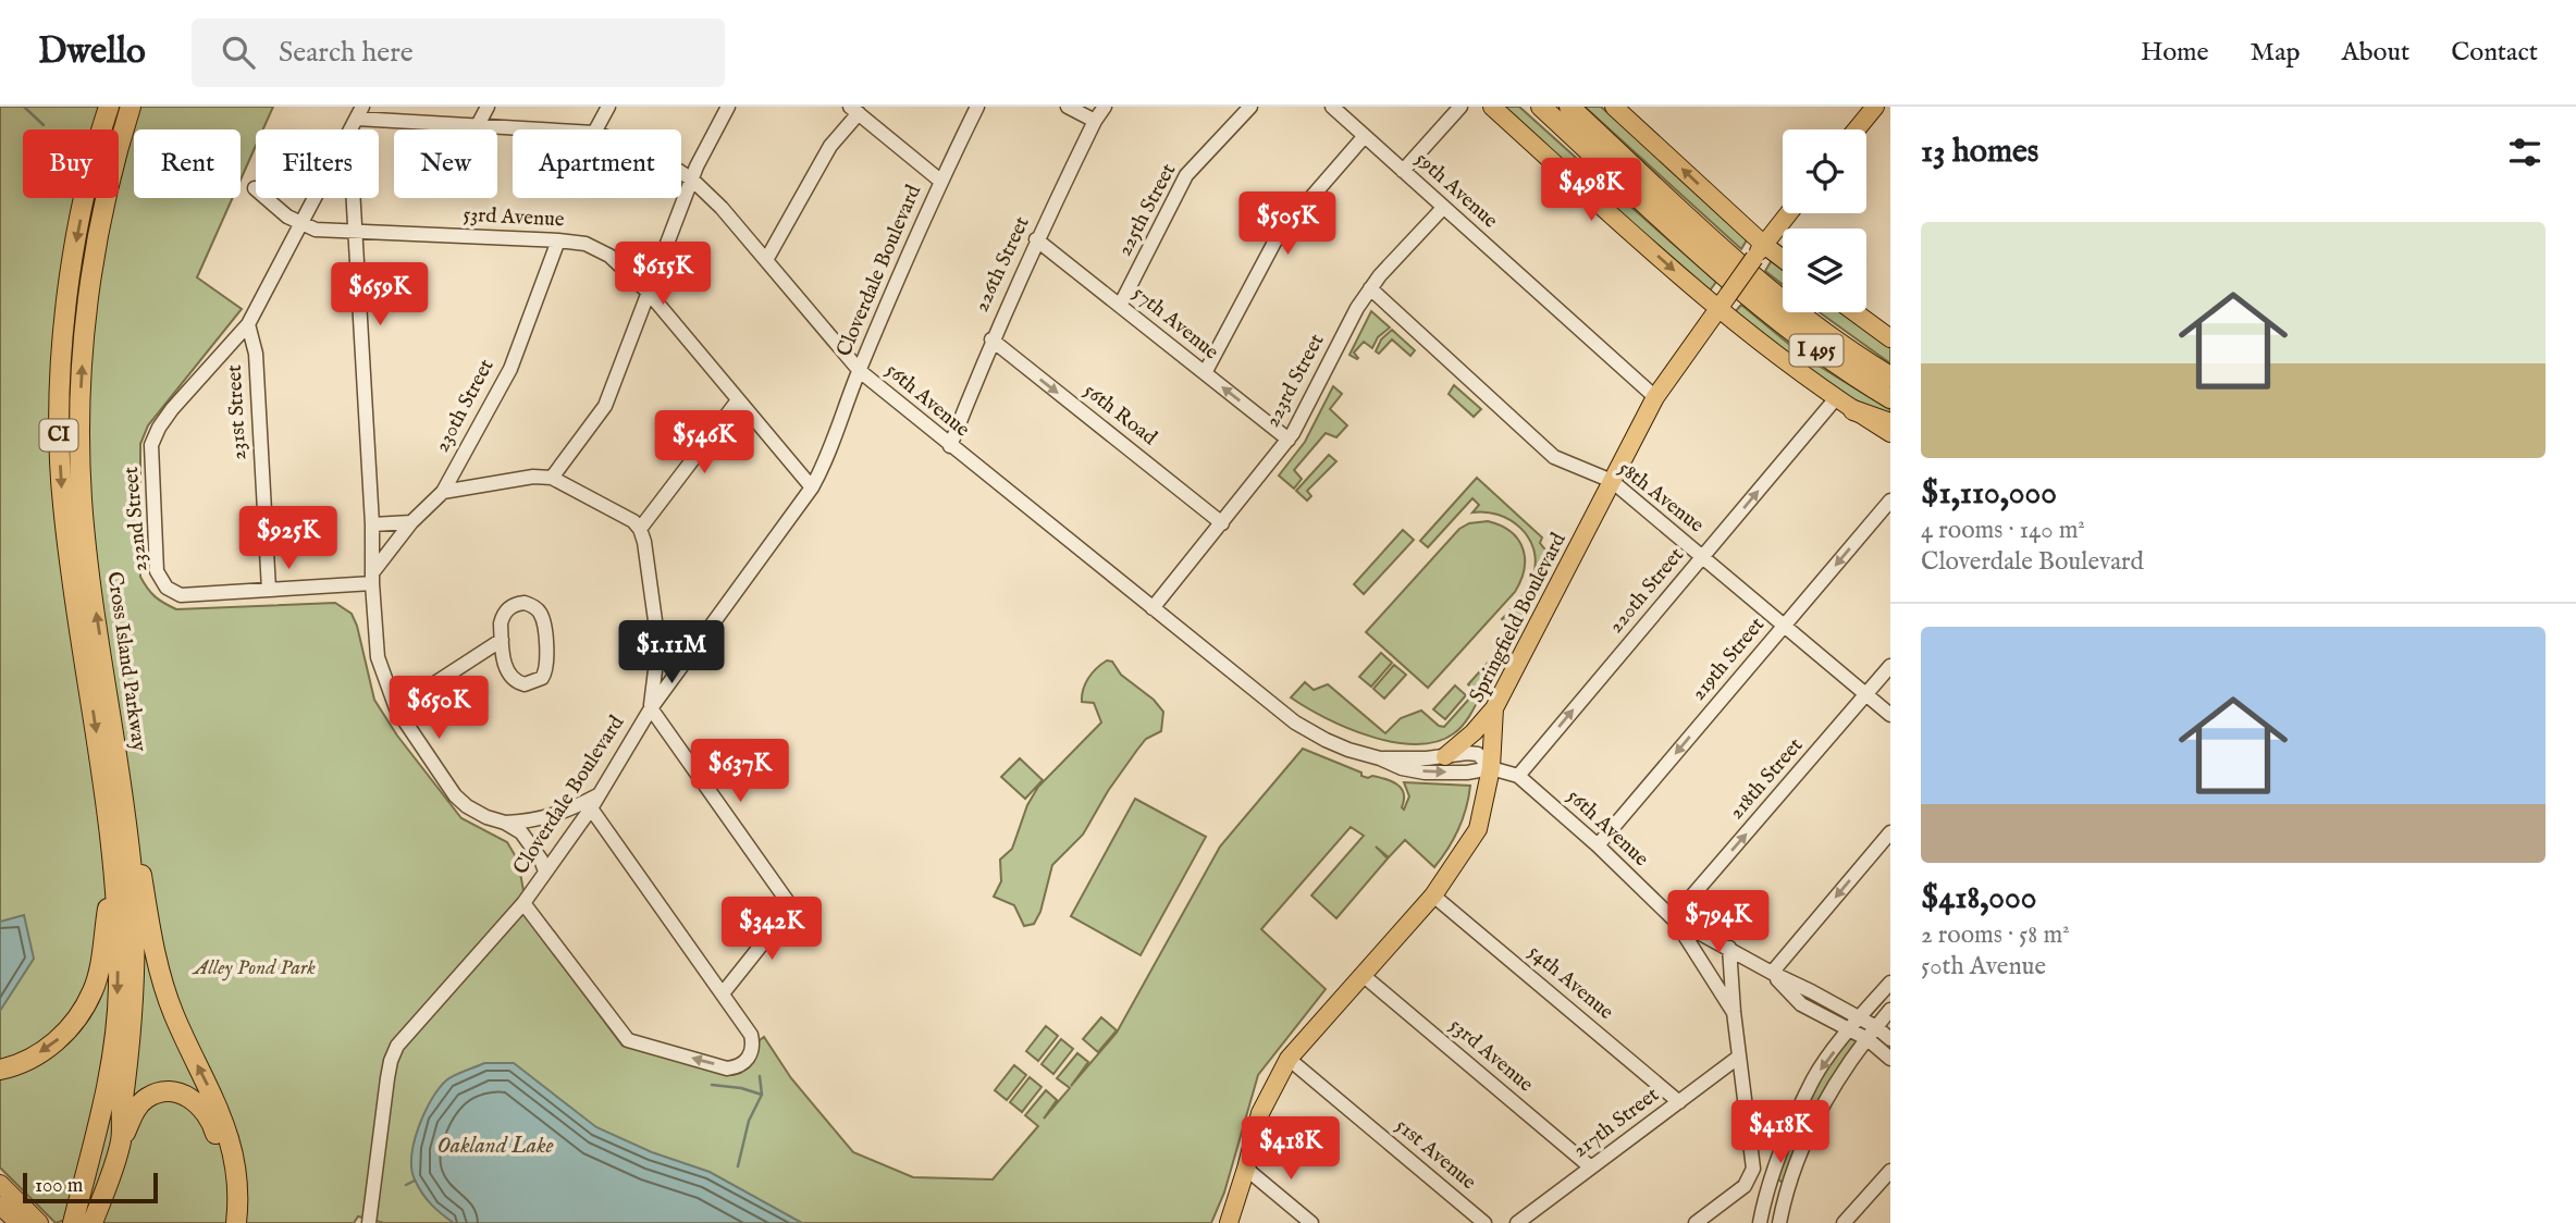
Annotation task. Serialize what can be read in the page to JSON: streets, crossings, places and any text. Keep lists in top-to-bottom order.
{
  "streets": {
    "highway": ["I 495", "CI", "Cross Island Parkway"],
    "main road": ["Springfield Boulevard"],
    "street": [
      "59th Avenue",
      "225th Street",
      "53rd Avenue",
      "226th Street",
      "Cloverdale Boulevard",
      "57th Avenue",
      "223rd Street",
      "56th Avenue",
      "230th Street",
      "231st Street",
      "56th Road",
      "58th Avenue",
      "232nd Street",
      "220th Street",
      "219th Street",
      "218th Street",
      "54th Avenue",
      "217th Street",
      "51st Avenue"
    ]
  },
  "crossings": [
    ["59th Avenue", "223rd Street"],
    ["59th Avenue", "Springfield Boulevard"],
    ["225th Street", "57th Avenue"],
    ["53rd Avenue", "Cloverdale Boulevard"],
    ["53rd Avenue", "230th Street"],
    ["53rd Avenue", "Springfield Boulevard"],
    ["53rd Avenue", "217th Street"],
    ["226th Street", "57th Avenue"],
    ["226th Street", "56th Avenue"],
    ["226th Street", "56th Road"],
    ["Cloverdale Boulevard", "56th Avenue"],
    ["57th Avenue", "223rd Street"],
    ["223rd Street", "56th Avenue"],
    ["223rd Street", "56th Road"],
    ["223rd Street", "58th Avenue"],
    ["56th Avenue", "220th Street"],
    ["56th Avenue", "Springfield Boulevard"],
    ["56th Avenue", "219th Street"],
    ["56th Avenue", "218th Street"],
    ["231st Street", "232nd Street"],
    ["58th Avenue", "220th Street"],
    ["58th Avenue", "Springfield Boulevard"],
    ["58th Avenue", "219th Street"],
    ["58th Avenue", "218th Street"],
    ["Springfield Boulevard", "54th Avenue"],
    ["Springfield Boulevard", "51st Avenue"],
    ["54th Avenue", "217th Street"]
  ],
  "one_way": ["56th Road", "220th Street", "219th Street"],
  "water": ["Oakland Lake"],
  "parks": ["Alley Pond Park"],
  "scale_bar": "100 m",
  "page": {
    "header": "Dwello",
    "search": "Search here",
    "nav": [
      "Home",
      "Map",
      "About",
      "Contact"
    ],
    "heading": "13 homes",
    "chip": [
      "Buy",
      "Rent",
      "Filters",
      "New",
      "Apartment"
    ],
    "price": [
      "$498K",
      "$505K",
      "$615K",
      "$659K",
      "$546K",
      "$925K",
      "$1.11M",
      "$650K",
      "$637K",
      "$794K",
      "$342K",
      "$418K",
      "$418K"
    ],
    "list": [
      {
        "name": "$1,110,000",
        "note": "4 rooms · 140 m² · Cloverdale Boulevard"
      },
      {
        "name": "$418,000",
        "note": "2 rooms · 58 m² · 50th Avenue"
      }
    ],
    "scale": "100 m"
  }
}
